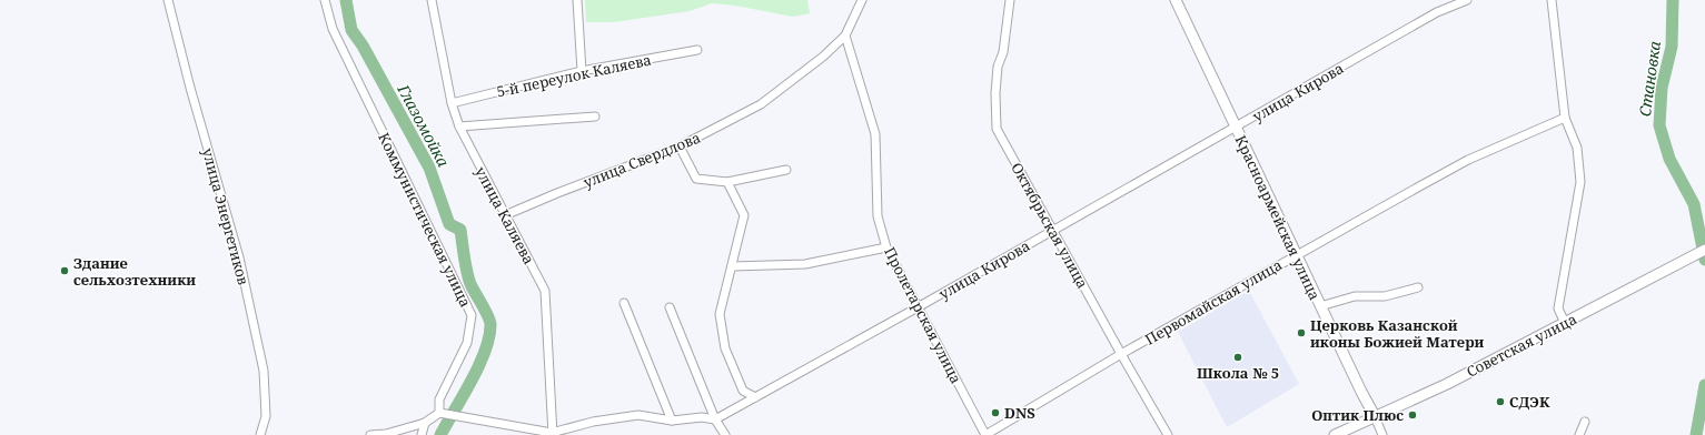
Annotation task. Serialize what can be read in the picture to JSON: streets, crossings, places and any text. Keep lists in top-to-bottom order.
{
  "streets": {
    "main road": ["Красноармейская улица", "Советская улица"],
    "street": [
      "5-й переулок Каляева",
      "улица Кирова",
      "улица Свердлова",
      "улица Каляева",
      "улица Энергетиков",
      "Коммунистическая улица",
      "Октябрьская улица",
      "Первомайская улица",
      "Пролетарская улица"
    ]
  },
  "crossings": [
    ["5-й переулок Каляева", "улица Каляева"],
    ["улица Кирова", "Красноармейская улица"],
    ["улица Кирова", "Октябрьская улица"],
    ["улица Кирова", "Пролетарская улица"],
    ["улица Свердлова", "улица Каляева"],
    ["улица Свердлова", "Пролетарская улица"],
    ["Красноармейская улица", "Первомайская улица"],
    ["Красноармейская улица", "Советская улица"],
    ["Октябрьская улица", "Первомайская улица"],
    ["Первомайская улица", "Пролетарская улица"]
  ],
  "water": ["Становка", "Глазомойка"],
  "places": [
    "Здание сельхозтехники",
    "Церковь Казанской иконы Божией Матери",
    "Школа № 5",
    "СДЭК",
    "DNS",
    "Оптик Плюс"
  ]
}
